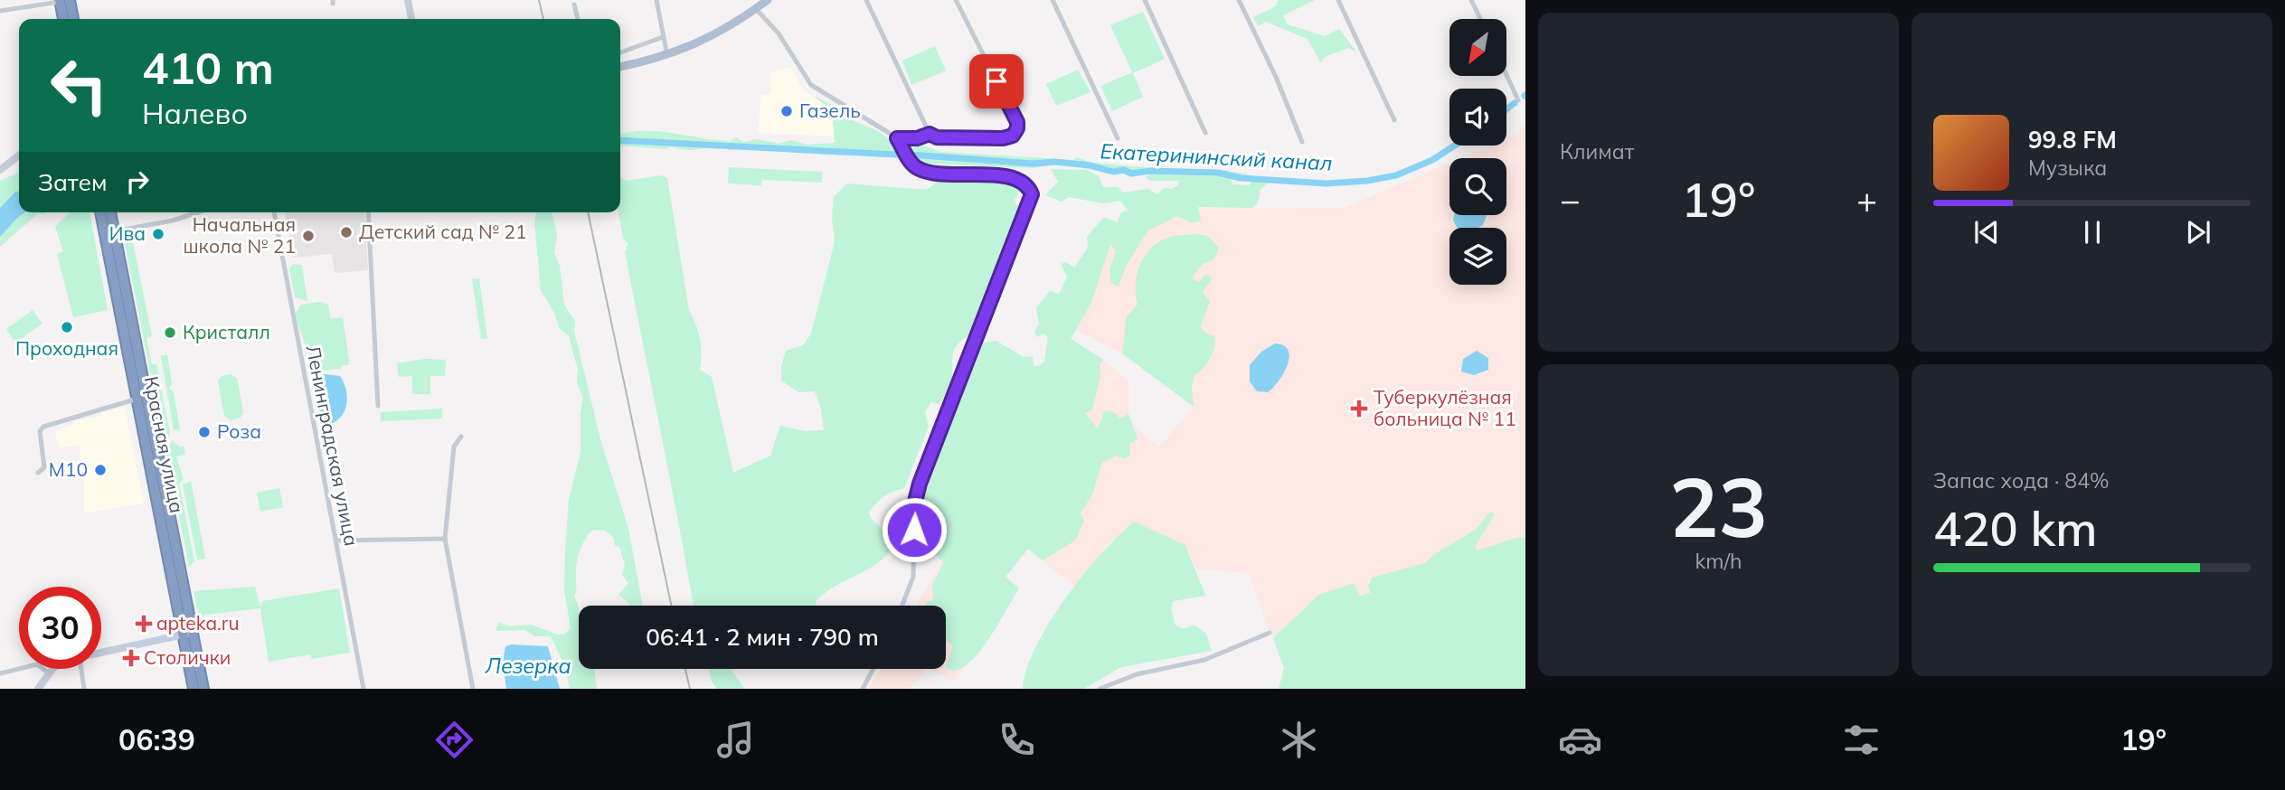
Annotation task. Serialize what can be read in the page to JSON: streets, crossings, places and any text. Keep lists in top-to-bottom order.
{
  "streets": {
    "highway": ["Красная улица"],
    "street": ["Ленинградская улица"]
  },
  "water": ["Екатерининский канал", "Лезерка"],
  "places": {
    "other": [
      "Газель",
      "Детский сад № 21",
      "Ива",
      "Начальная школа № 21",
      "Проходная",
      "Кристалл",
      "Роза",
      "М10"
    ],
    "health": ["Туберкулёзная больница № 11", "apteka.ru", "Столички"]
  },
  "north": "bottom left",
  "page": {
    "tile": [
      "Климат",
      ["23", "km/h"],
      ["Запас хода · 84%", "420 km"]
    ],
    "turn": ["410 m", "Налево"],
    "song": ["99.8 FM", "Музыка"],
    "then": "Затем",
    "heat": ["−", "19°", "+"],
    "limit": "30",
    "trip": "06:41 · 2 мин · 790 m",
    "tabs": ["06:39", "19°"]
  }
}
